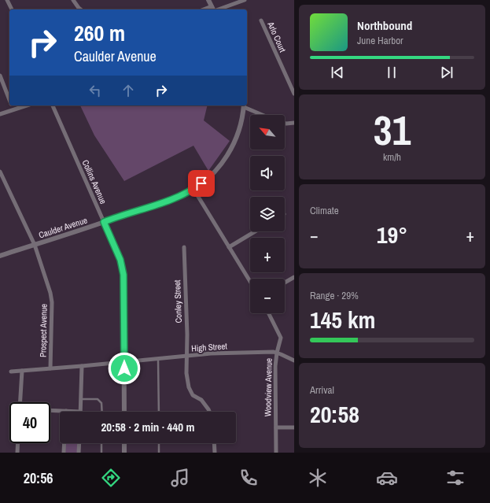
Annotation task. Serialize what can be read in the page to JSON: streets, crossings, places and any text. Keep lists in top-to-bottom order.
{
  "streets": {
    "street": [
      "Arlo Court",
      "Collins Avenue",
      "Caulder Avenue",
      "Conley Street",
      "Prospect Avenue",
      "High Street",
      "Woodview Avenue"
    ]
  },
  "crossings": [
    ["Collins Avenue", "Caulder Avenue"],
    ["Collins Avenue", "High Street"],
    ["Caulder Avenue", "Prospect Avenue"],
    ["Conley Street", "High Street"],
    ["Prospect Avenue", "High Street"],
    ["High Street", "Woodview Avenue"]
  ],
  "north": "top left",
  "page": {
    "turn": ["260 m", "Caulder Avenue"],
    "song": ["Northbound", "June Harbor"],
    "tile": [
      ["31", "km/h"],
      "Climate",
      ["Range · 29%", "145 km"],
      ["Arrival", "20:58"]
    ],
    "map_buttons": ["+", "−"],
    "heat": ["−", "19°", "+"],
    "limit": "40",
    "trip": "20:58 · 2 min · 440 m",
    "tabs": "20:56"
  }
}
